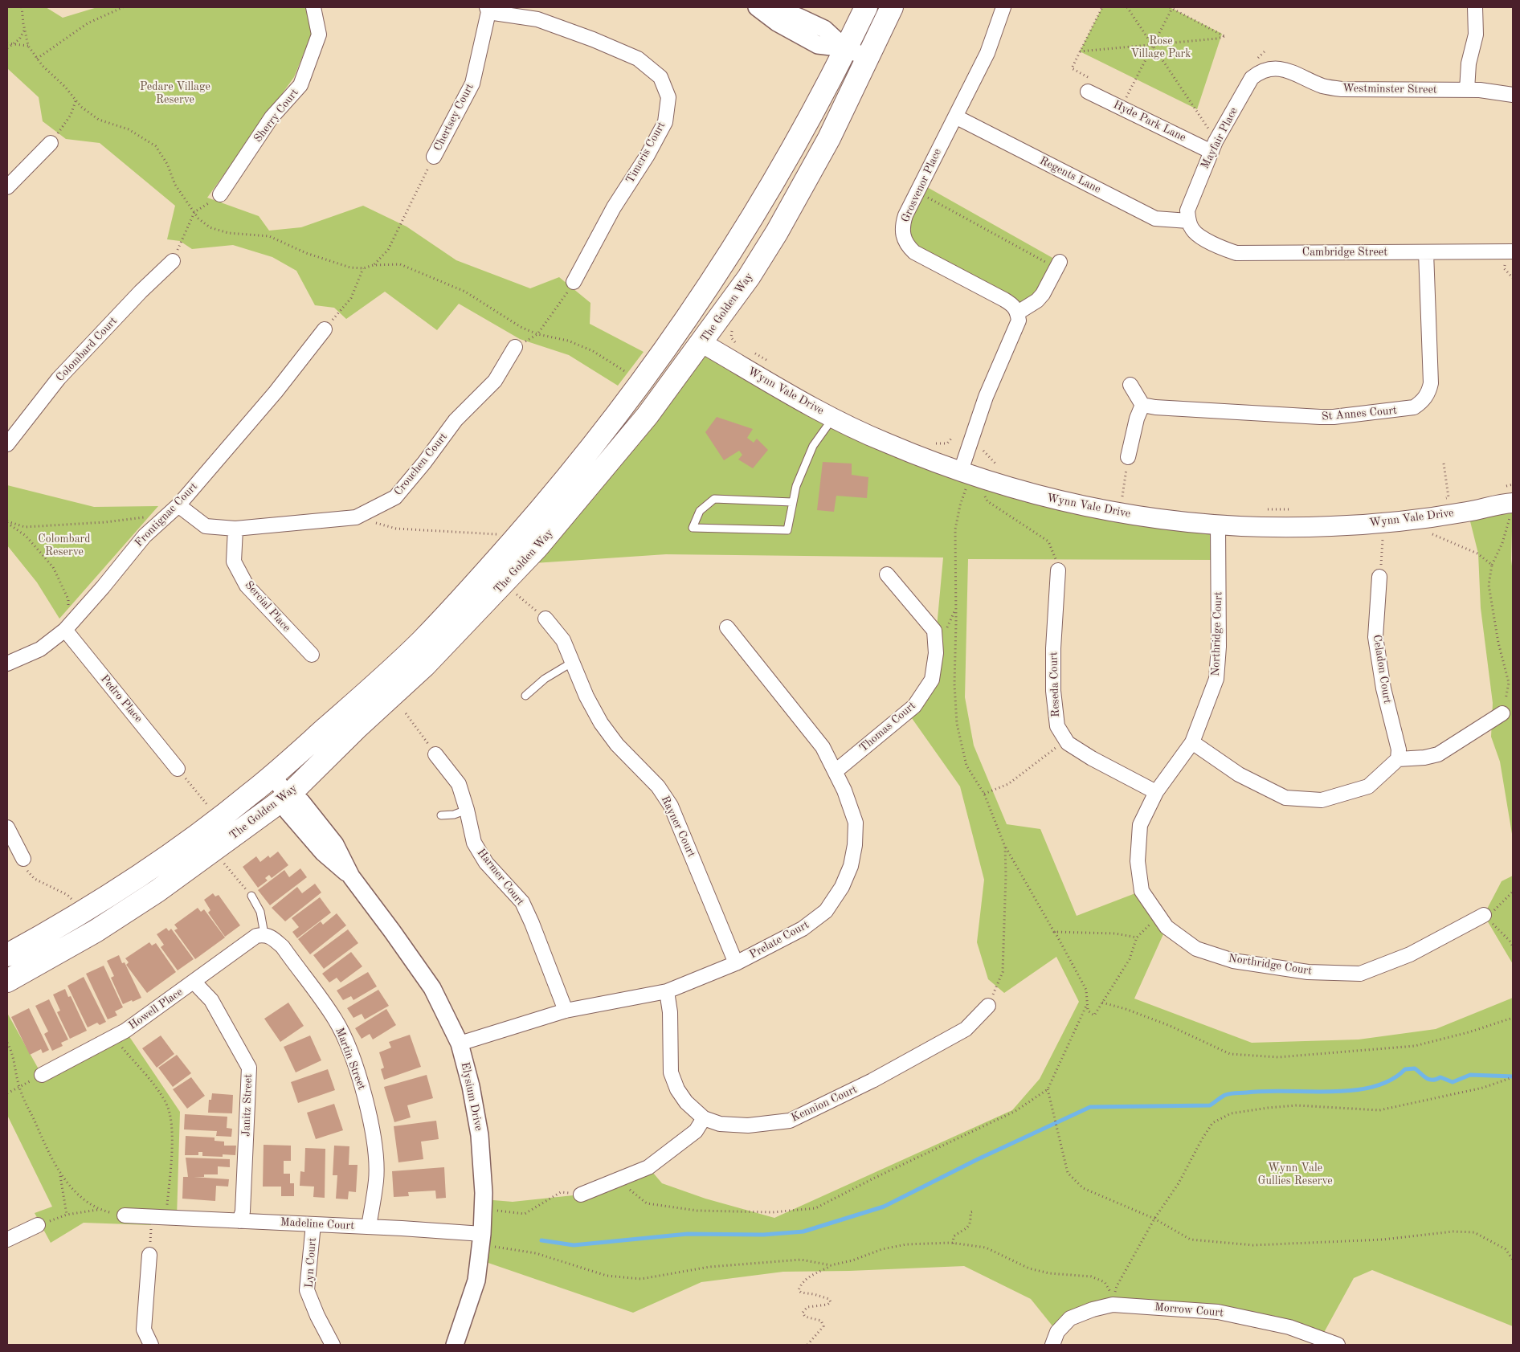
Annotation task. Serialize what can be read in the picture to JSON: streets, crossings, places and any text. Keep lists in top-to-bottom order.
{
  "streets": {
    "main road": ["The Golden Way", "Wynn Vale Drive"],
    "street": [
      "Westminster Street",
      "Sherry Court",
      "Chertsey Court",
      "Hyde Park Lane",
      "Mayfair Place",
      "Timcris Court",
      "Regents Lane",
      "Grosvenor Place",
      "Cambridge Street",
      "Colombard Court",
      "St Annes Court",
      "Crouchen Court",
      "Frontignac Court",
      "Sercial Place",
      "Northridge Court",
      "Celadon Court",
      "Reseda Court",
      "Pedro Place",
      "Thomas Court",
      "Rayner Court",
      "Harmer Court",
      "Prelate Court",
      "Howell Place",
      "Martin Street",
      "Elysium Drive",
      "Kennion Court",
      "Janitz Street",
      "Madeline Court",
      "Lyn Court",
      "Morrow Court"
    ]
  },
  "crossings": [
    ["Westminster Street", "Mayfair Place"],
    ["Chertsey Court", "Timcris Court"],
    ["Hyde Park Lane", "Mayfair Place"],
    ["Mayfair Place", "Regents Lane"],
    ["Mayfair Place", "Cambridge Street"],
    ["Regents Lane", "Grosvenor Place"],
    ["Regents Lane", "Cambridge Street"],
    ["Cambridge Street", "St Annes Court"],
    ["The Golden Way", "Wynn Vale Drive"],
    ["The Golden Way", "Elysium Drive"],
    ["Wynn Vale Drive", "Northridge Court"],
    ["Crouchen Court", "Frontignac Court"],
    ["Crouchen Court", "Sercial Place"],
    ["Frontignac Court", "Pedro Place"],
    ["Northridge Court", "Reseda Court"],
    ["Thomas Court", "Prelate Court"],
    ["Rayner Court", "Prelate Court"],
    ["Harmer Court", "Prelate Court"],
    ["Prelate Court", "Elysium Drive"],
    ["Prelate Court", "Kennion Court"],
    ["Howell Place", "Martin Street"],
    ["Howell Place", "Janitz Street"],
    ["Martin Street", "Madeline Court"],
    ["Elysium Drive", "Madeline Court"],
    ["Janitz Street", "Madeline Court"],
    ["Madeline Court", "Lyn Court"]
  ],
  "parks": [
    "Rose Village Park",
    "Pedare Village Reserve",
    "Colombard Reserve",
    "Wynn Vale Gullies Reserve"
  ]
}
